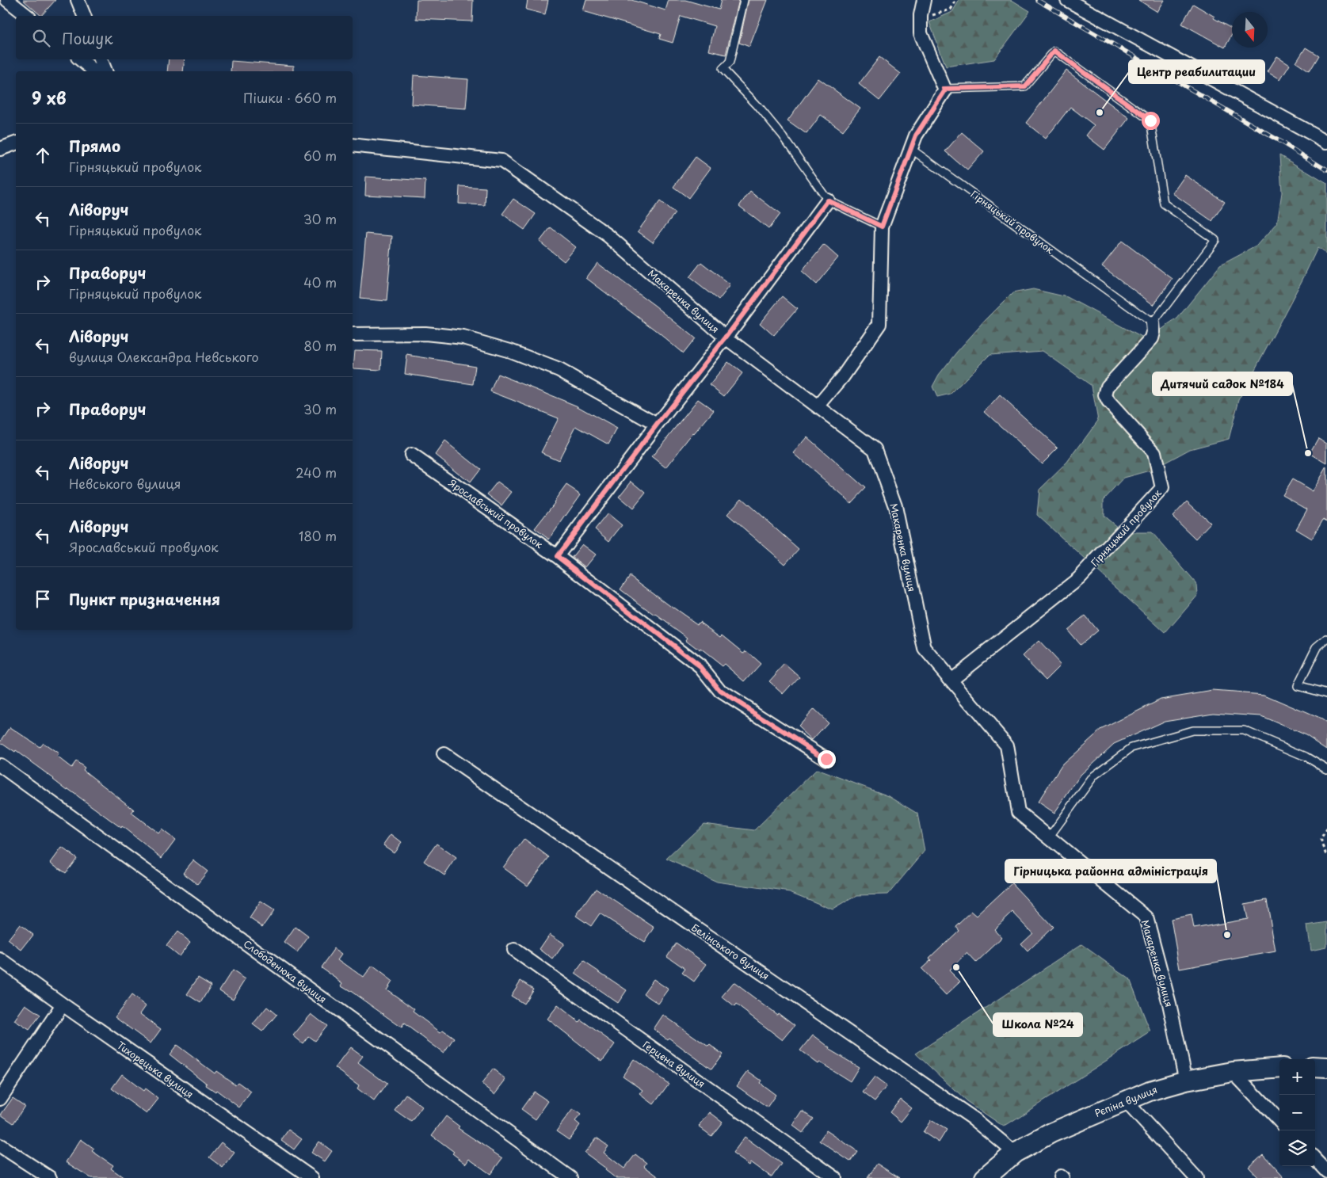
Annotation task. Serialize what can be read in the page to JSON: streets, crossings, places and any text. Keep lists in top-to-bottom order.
{
  "streets": {
    "street": [
      "Гірняцький провулок",
      "Макаренка вулиця",
      "Ярославський провулок",
      "Белінського вулиця",
      "Слободенюка вулиця",
      "Герцена вулиця",
      "Тихорецька вулиця",
      "Рєпіна вулиця"
    ]
  },
  "crossings": [
    ["Гірняцький провулок", "Макаренка вулиця"],
    ["Макаренка вулиця", "Рєпіна вулиця"],
    ["Белінського вулиця", "Рєпіна вулиця"]
  ],
  "places": [
    "Центр реабилитации",
    "Дитячий садок №184",
    "Гірницька районна адміністрація",
    "Школа №24"
  ],
  "north": "bottom",
  "page": {
    "search": "Пошук",
    "heading": ["9 хв", "Пішки · 660 m"],
    "list": [
      ["Прямо", "Гірняцький провулок", "60 m"],
      ["Ліворуч", "Гірняцький провулок", "30 m"],
      ["Праворуч", "Гірняцький провулок", "40 m"],
      ["Ліворуч", "вулиця Олександра Невського", "80 m"],
      ["Праворуч", "30 m"],
      ["Ліворуч", "Невського вулиця", "240 m"],
      ["Ліворуч", "Ярославський провулок", "180 m"],
      "Пункт призначення"
    ],
    "map_buttons": ["+", "−"]
  }
}
